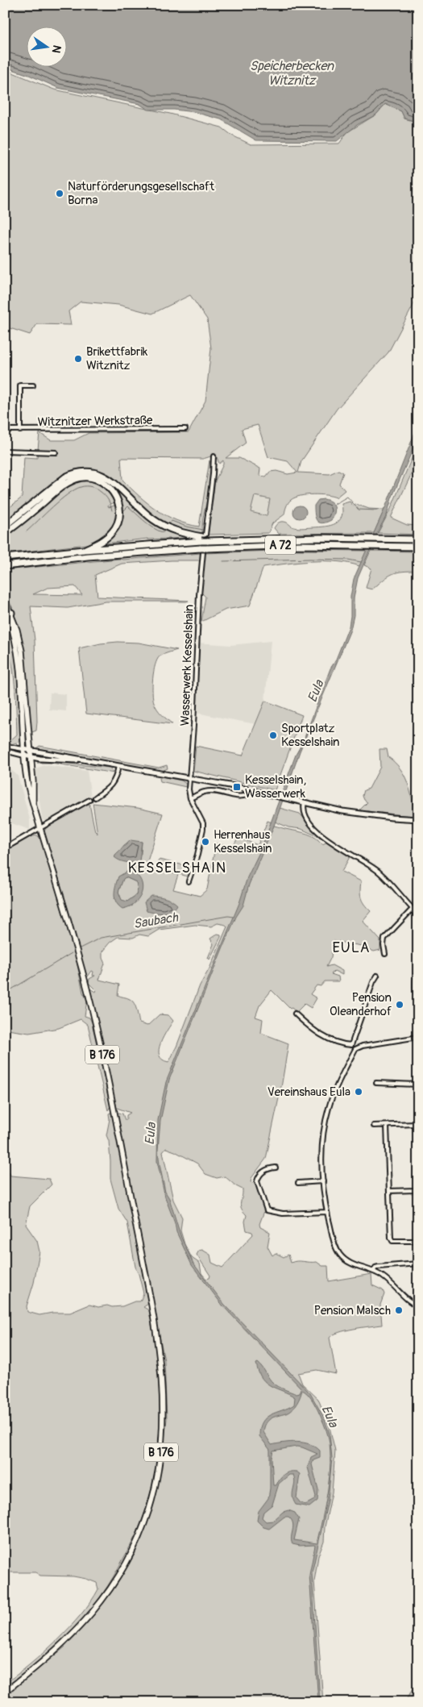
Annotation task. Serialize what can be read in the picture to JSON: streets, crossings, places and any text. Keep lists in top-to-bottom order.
{
  "streets": {
    "highway": ["A 72"],
    "main road": ["B 176"],
    "street": ["Witznitzer Werkstraße", "Wasserwerk Kesselshain"]
  },
  "crossings": [
    ["A 72", "Wasserwerk Kesselshain"]
  ],
  "districts": ["KESSELSHAIN", "EULA"],
  "water": ["Speicherbecken Witznitz", "Eula", "Saubach"],
  "places": {
    "other": [
      "Naturförderungsgesellschaft Borna",
      "Brikettfabrik Witznitz",
      "Sportplatz Kesselshain",
      "Herrenhaus Kesselshain",
      "Pension Oleanderhof",
      "Vereinshaus Eula",
      "Pension Malsch"
    ],
    "transit": ["Kesselshain, Wasserwerk"]
  },
  "north": "right"
}
